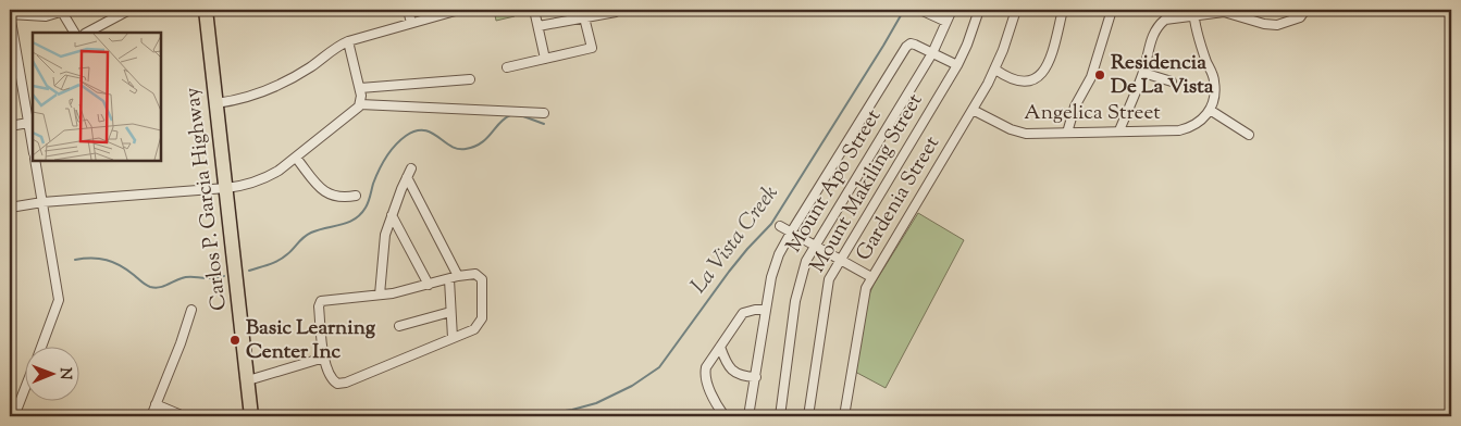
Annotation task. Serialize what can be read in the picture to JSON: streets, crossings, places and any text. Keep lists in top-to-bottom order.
{
  "streets": {
    "highway": ["Carlos P. Garcia Highway"],
    "street": [
      "Angelica Street",
      "Mount Apo Street",
      "Mount Makiling Street",
      "Gardenia Street"
    ]
  },
  "crossings": [
    ["Angelica Street", "Gardenia Street"]
  ],
  "water": ["La Vista Creek"],
  "places": ["Residencia De La Vista", "Basic Learning Center Inc"],
  "north": "right"
}
